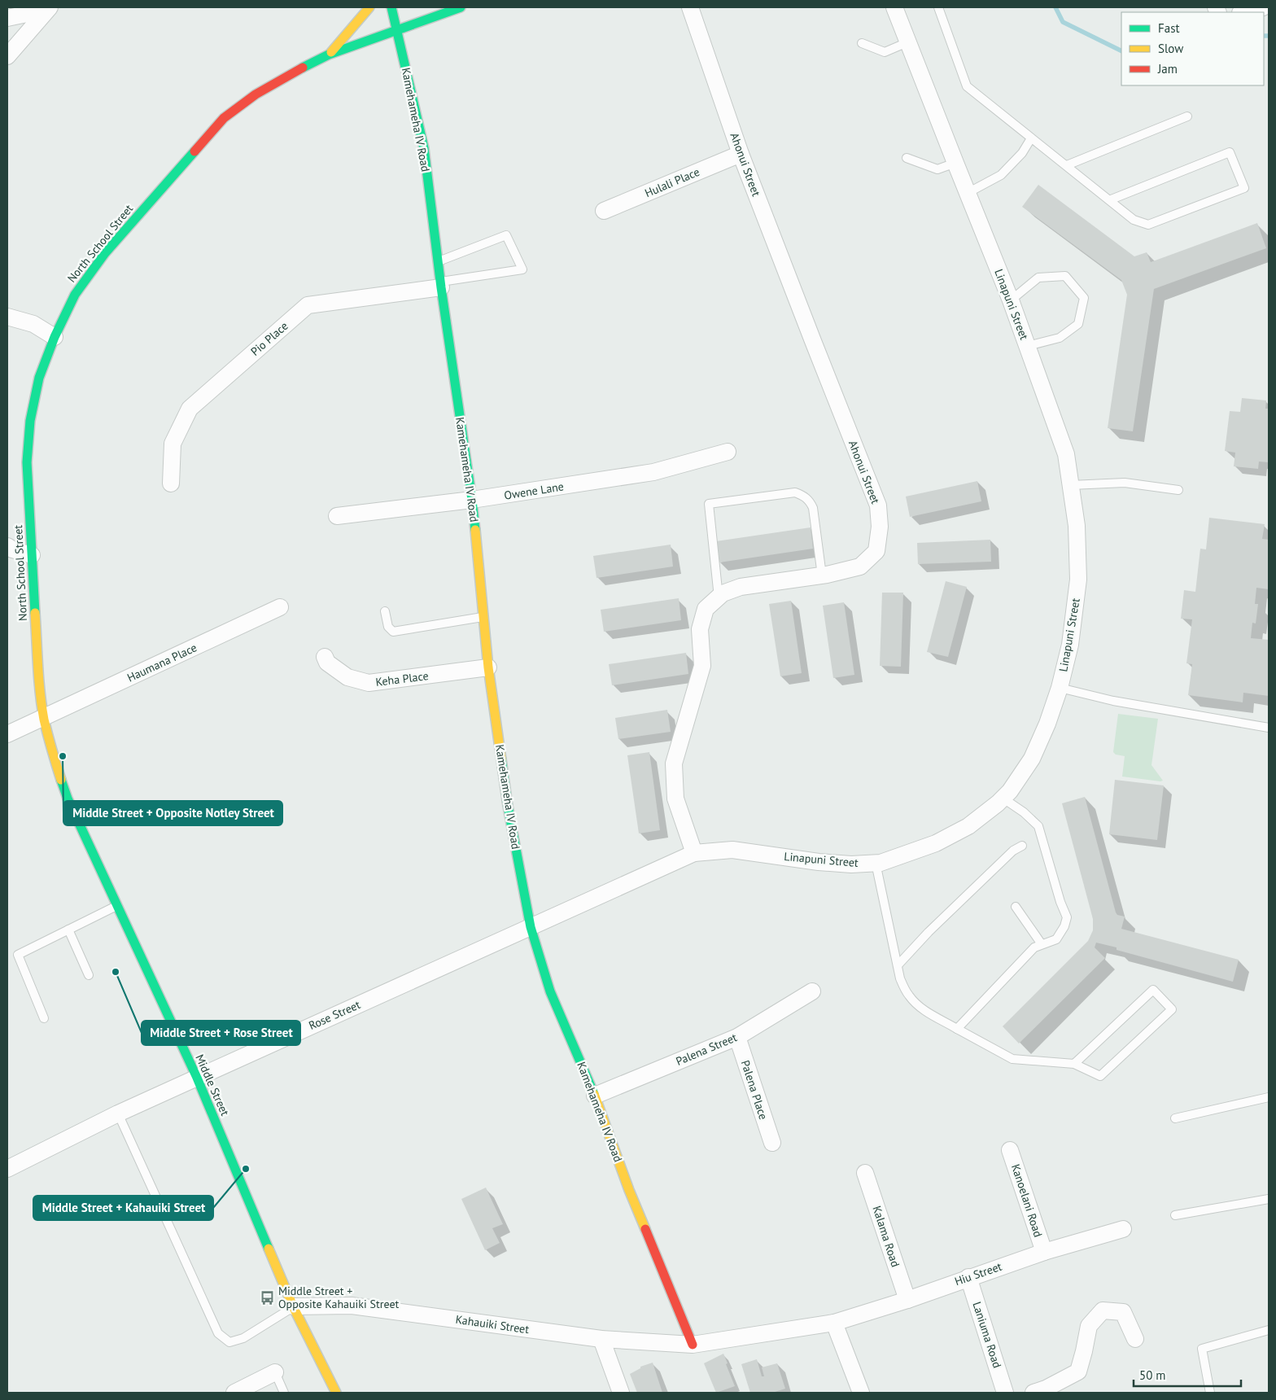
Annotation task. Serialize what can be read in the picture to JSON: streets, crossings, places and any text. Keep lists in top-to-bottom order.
{
  "streets": {
    "main road": ["Kamehameha IV Road", "North School Street", "Middle Street"],
    "street": [
      "Ahonui Street",
      "Hulali Place",
      "Linapuni Street",
      "Pio Place",
      "Owene Lane",
      "Haumana Place",
      "Keha Place",
      "Rose Street",
      "Palena Street",
      "Palena Place",
      "Kanoelani Road",
      "Kalama Road",
      "Hiu Street",
      "Kahauiki Street",
      "Laniuma Road"
    ]
  },
  "crossings": [
    ["Kamehameha IV Road", "North School Street"],
    ["Kamehameha IV Road", "Linapuni Street"],
    ["Kamehameha IV Road", "Pio Place"],
    ["Kamehameha IV Road", "Owene Lane"],
    ["Kamehameha IV Road", "Keha Place"],
    ["Kamehameha IV Road", "Rose Street"],
    ["Kamehameha IV Road", "Palena Street"],
    ["Kamehameha IV Road", "Kahauiki Street"],
    ["Ahonui Street", "Hulali Place"],
    ["Ahonui Street", "Linapuni Street"],
    ["North School Street", "Haumana Place"],
    ["North School Street", "Middle Street"],
    ["Linapuni Street", "Rose Street"],
    ["Haumana Place", "Middle Street"],
    ["Rose Street", "Middle Street"],
    ["Palena Street", "Palena Place"],
    ["Middle Street", "Kahauiki Street"],
    ["Kanoelani Road", "Hiu Street"],
    ["Kalama Road", "Hiu Street"],
    ["Hiu Street", "Laniuma Road"]
  ],
  "places": {
    "other": ["Middle Street + Opposite Notley Street", "Middle Street + Rose Street", "Middle Street + Kahauiki Street"],
    "bus stop": ["Middle Street + Opposite Kahauiki Street"]
  },
  "legend": ["Fast", "Slow", "Jam"],
  "scale_bar": "50 m"
}
